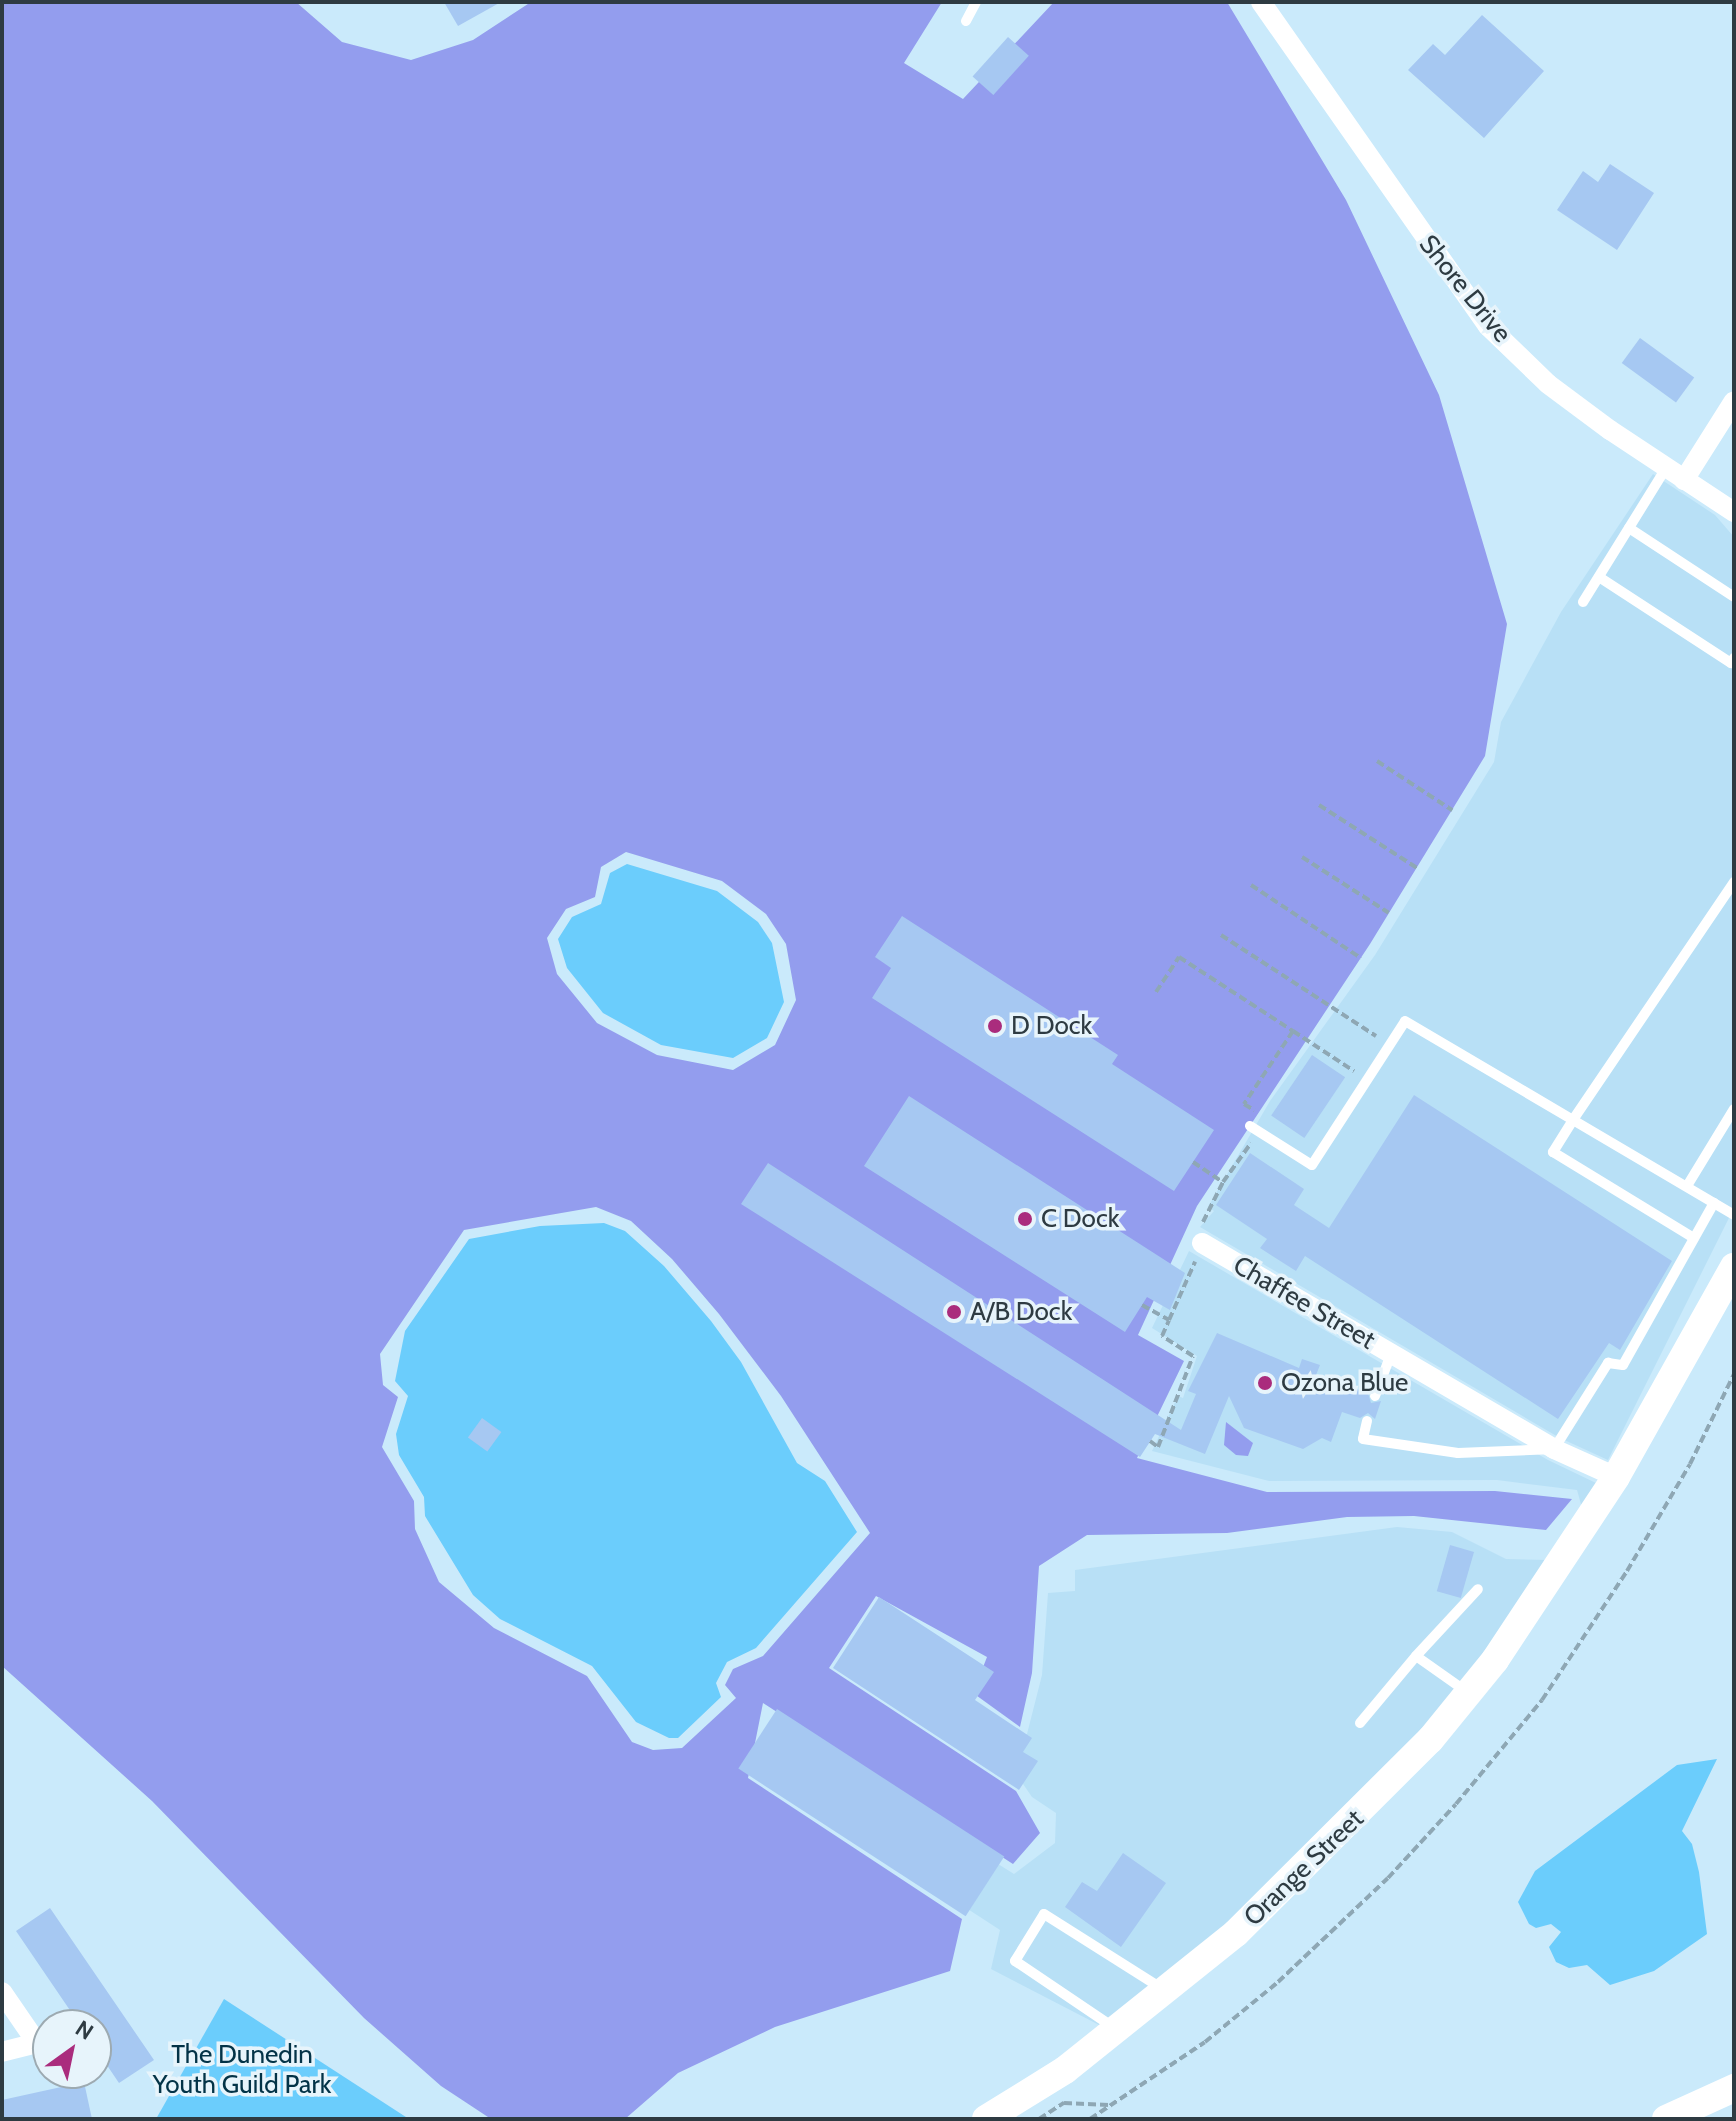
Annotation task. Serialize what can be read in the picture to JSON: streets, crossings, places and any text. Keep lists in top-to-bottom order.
{
  "streets": {
    "street": ["Shore Drive", "Chaffee Street", "Orange Street"]
  },
  "crossings": [
    ["Chaffee Street", "Orange Street"]
  ],
  "parks": ["The Dunedin Youth Guild Park"],
  "places": [
    "D Dock",
    "C Dock",
    "A/B Dock",
    "Ozona Blue"
  ],
  "north": "top right"
}
